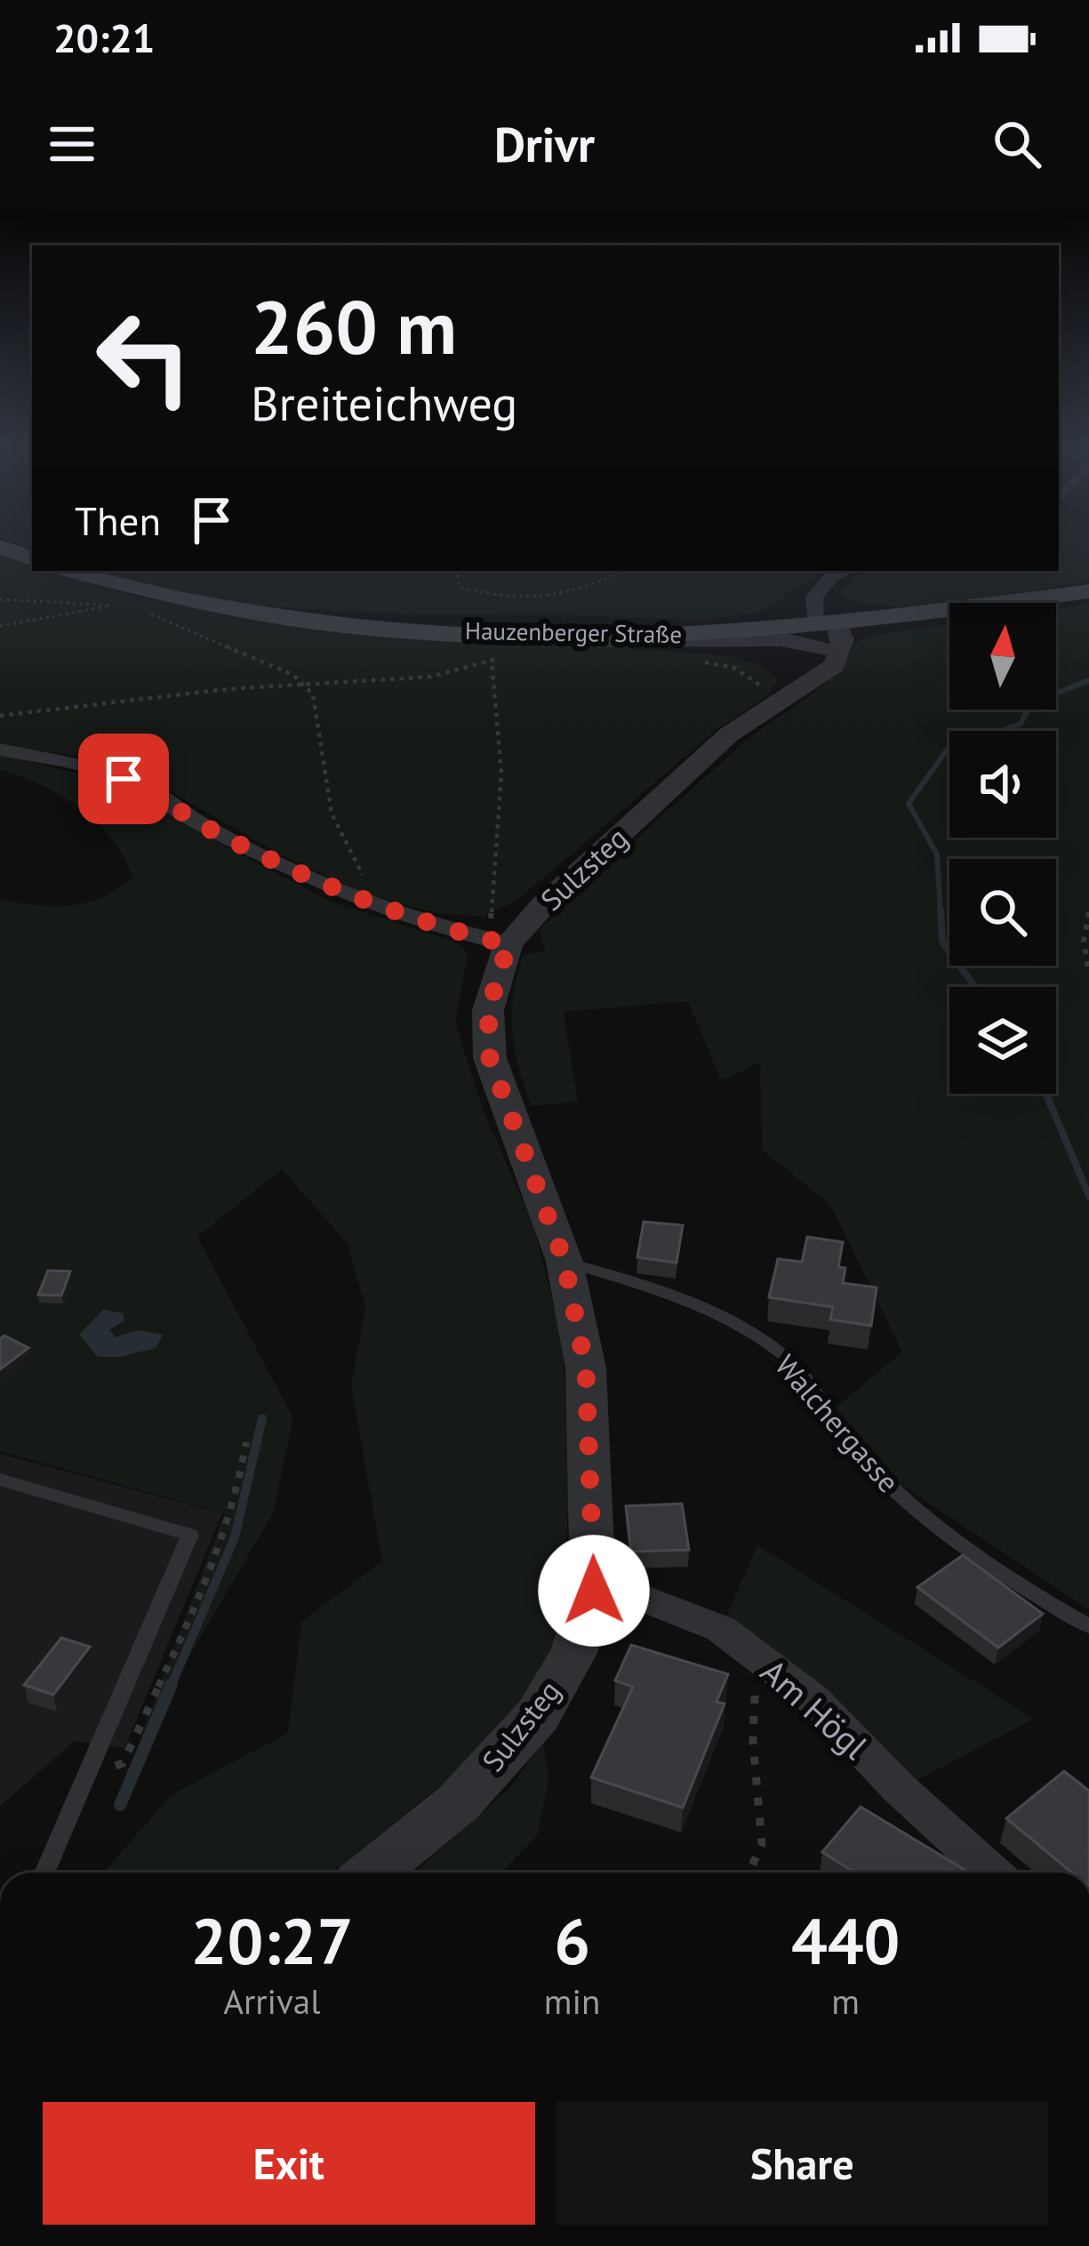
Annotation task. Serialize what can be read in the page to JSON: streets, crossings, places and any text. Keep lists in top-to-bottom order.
{
  "streets": {
    "main road": ["Hauzenberger Straße"],
    "street": ["Sulzsteg", "Am Högl"],
    "lane": ["Walchergasse"]
  },
  "crossings": [
    ["Hauzenberger Straße", "Sulzsteg"],
    ["Sulzsteg", "Walchergasse"],
    ["Sulzsteg", "Am Högl"]
  ],
  "north": "top",
  "page": {
    "status": "20:21",
    "header": "Drivr",
    "turn": ["260 m", "Breiteichweg"],
    "then": "Then",
    "eta": [
      "20:27",
      "Arrival",
      "6",
      "min",
      "440",
      "m"
    ],
    "buttons": ["Exit", "Share"]
  }
}
